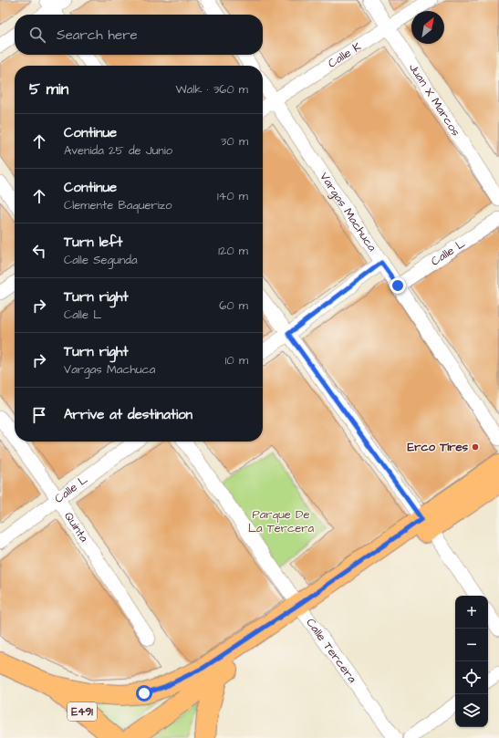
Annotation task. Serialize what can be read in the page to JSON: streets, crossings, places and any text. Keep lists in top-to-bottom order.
{
  "streets": {
    "main road": ["E491"],
    "street": [
      "Calle K",
      "Juan X Marcos",
      "Vargas Machuca",
      "Calle L",
      "Quinta",
      "Calle Tercera"
    ]
  },
  "crossings": [
    ["Calle K", "Juan X Marcos"],
    ["Calle K", "Vargas Machuca"],
    ["Vargas Machuca", "Calle L"],
    ["Calle L", "Quinta"]
  ],
  "parks": ["Parque De La Tercera"],
  "places": ["Erco Tires"],
  "north": "top right",
  "page": {
    "search": "Search here",
    "heading": ["5 min", "Walk · 360 m"],
    "list": [
      ["Continue", "Avenida 25 de Junio", "30 m"],
      ["Continue", "Clemente Baquerizo", "140 m"],
      ["Turn left", "Calle Segunda", "120 m"],
      ["Turn right", "Calle L", "60 m"],
      ["Turn right", "Vargas Machuca", "10 m"],
      "Arrive at destination"
    ],
    "map_buttons": ["+", "−"]
  }
}
